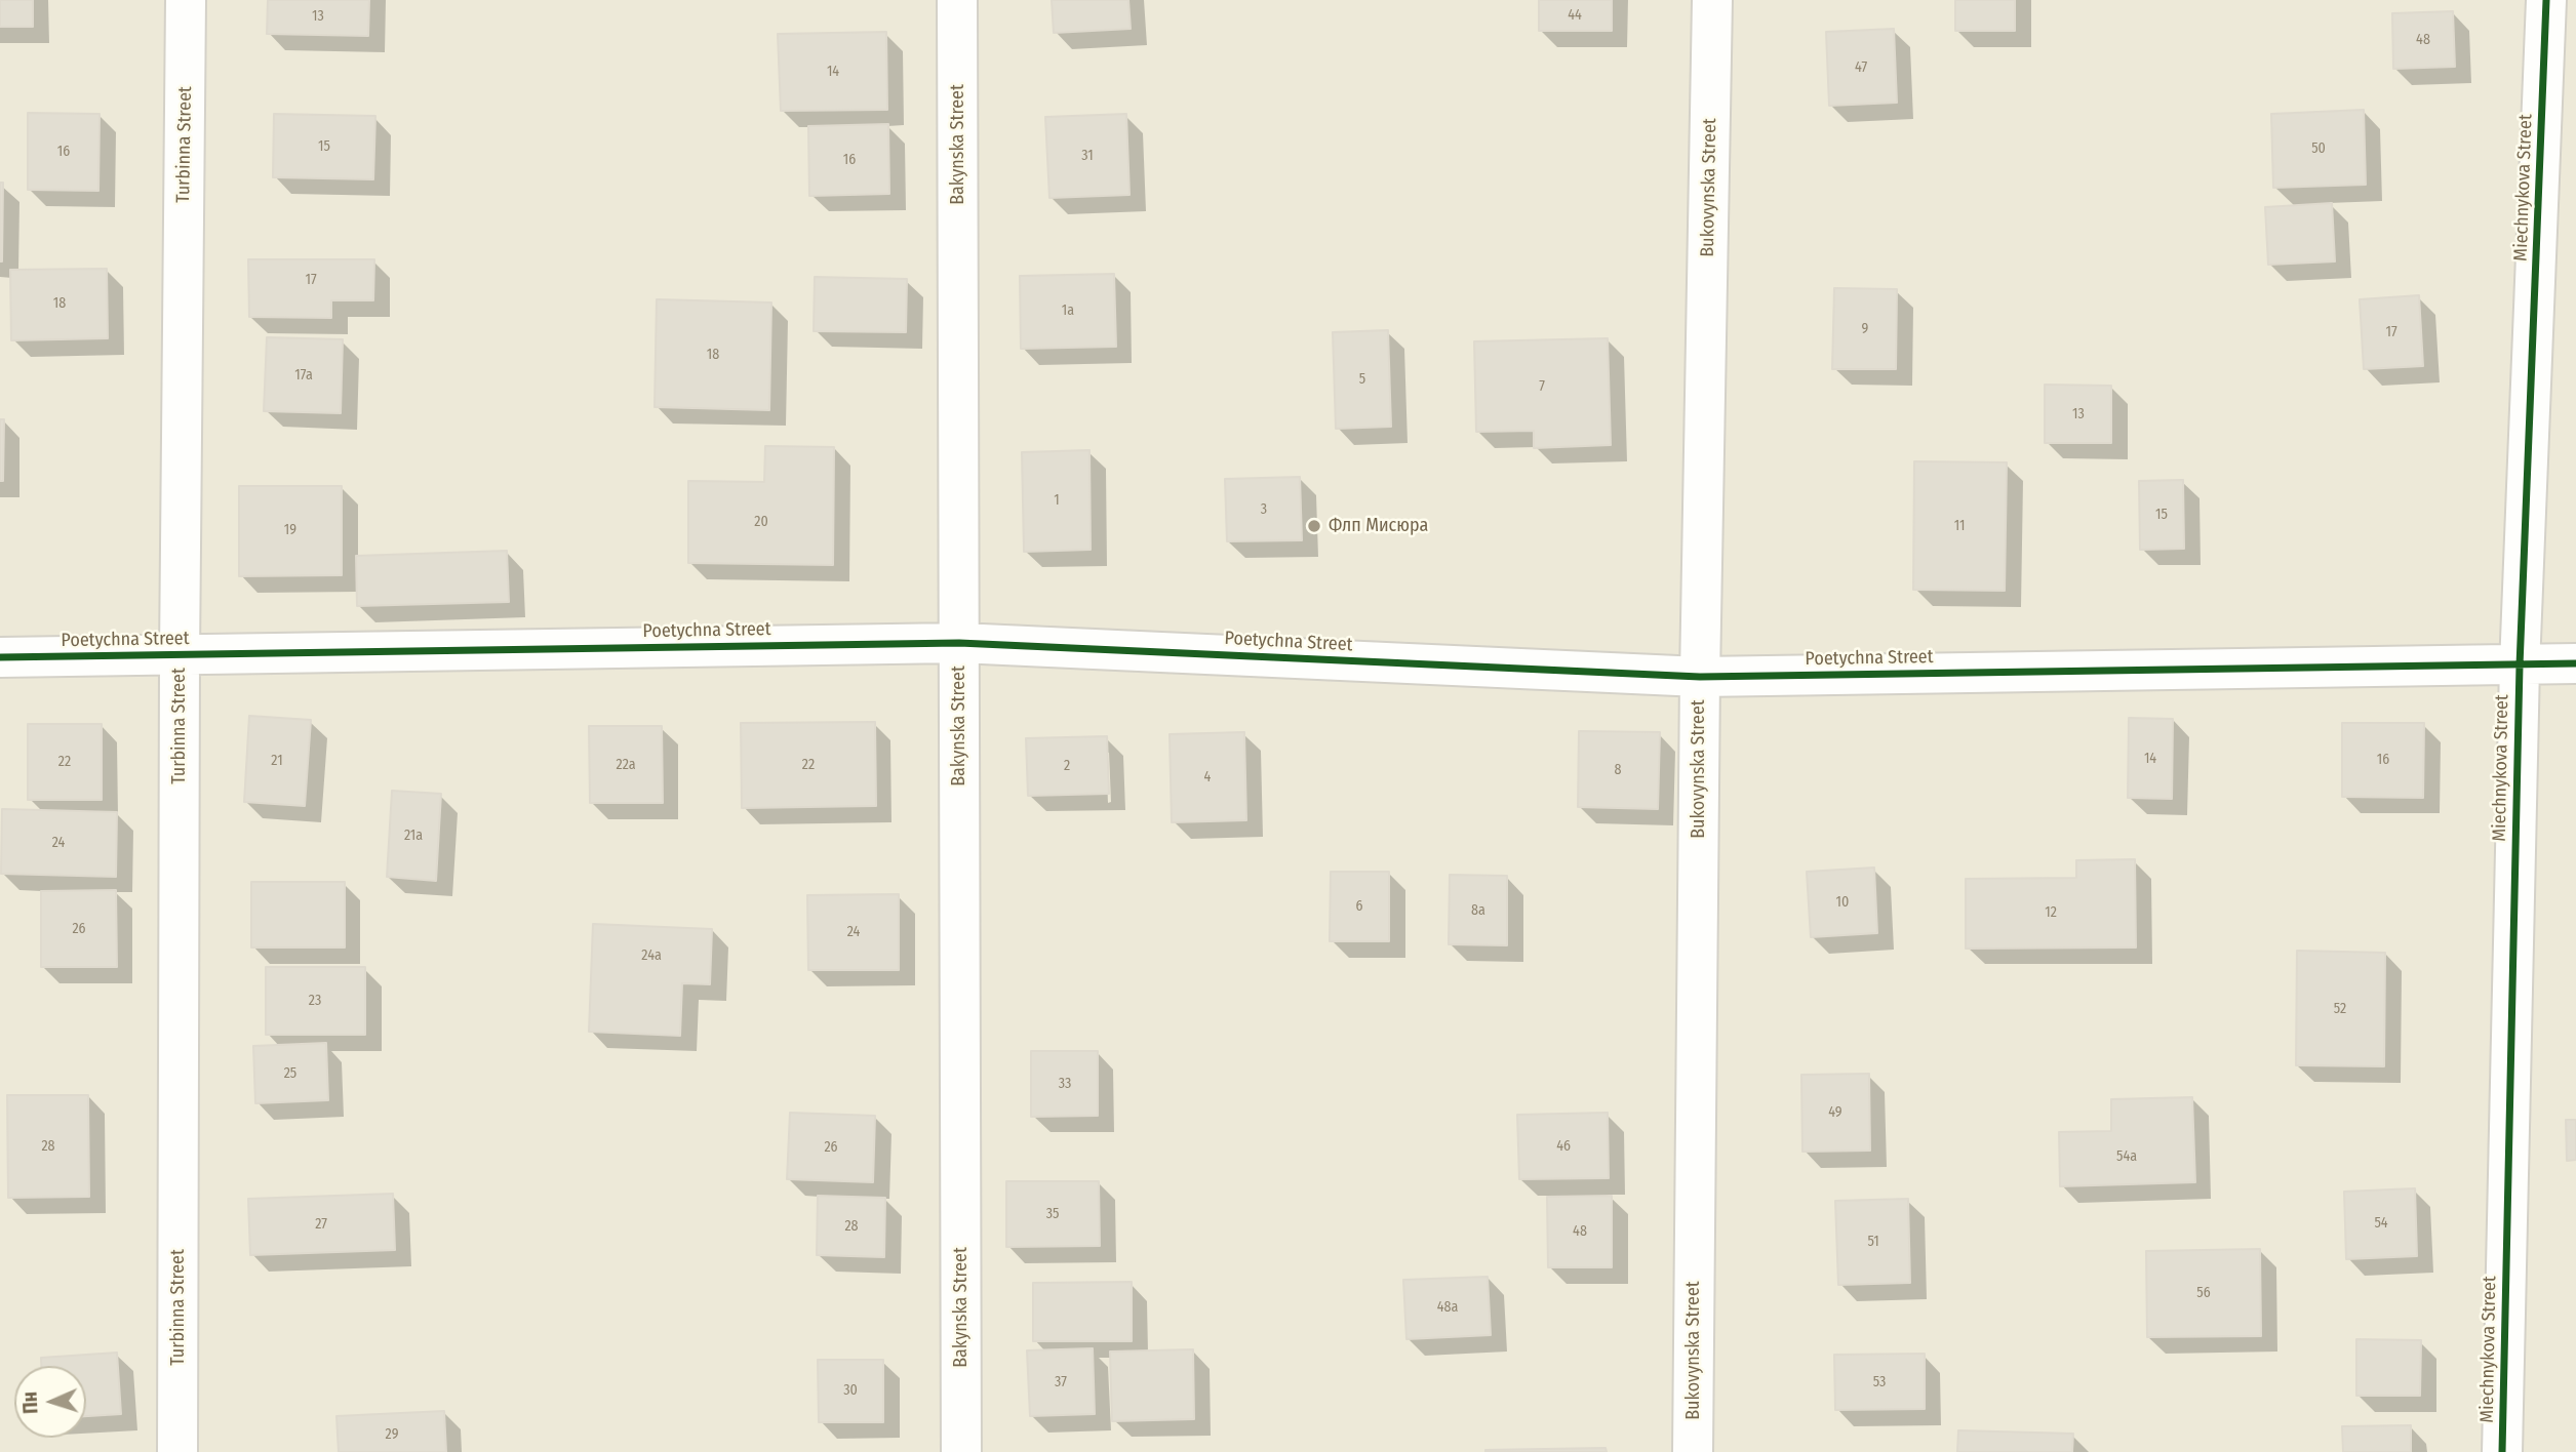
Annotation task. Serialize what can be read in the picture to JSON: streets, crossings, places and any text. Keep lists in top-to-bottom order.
{
  "streets": {
    "street": [
      "Turbinna Street",
      "Bakynska Street",
      "Bukovynska Street",
      "Miechnykova Street",
      "Poetychna Street"
    ]
  },
  "crossings": [
    ["Turbinna Street", "Poetychna Street"],
    ["Bakynska Street", "Poetychna Street"],
    ["Bukovynska Street", "Poetychna Street"],
    ["Miechnykova Street", "Poetychna Street"]
  ],
  "places": ["Флп Мисюра"],
  "house_numbers": [
    "44",
    "13",
    "48",
    "47",
    "14",
    "15",
    "50",
    "16",
    "31",
    "16",
    "17",
    "18",
    "1а",
    "9",
    "17",
    "18",
    "17а",
    "5",
    "7",
    "13",
    "1",
    "3",
    "15",
    "20",
    "11",
    "19",
    "14",
    "16",
    "21",
    "22",
    "22а",
    "22",
    "2",
    "8",
    "4",
    "21а",
    "24",
    "10",
    "6",
    "8а",
    "12",
    "26",
    "24",
    "24а",
    "23",
    "52",
    "25",
    "33",
    "49",
    "28",
    "46",
    "26",
    "54а",
    "35",
    "54",
    "27",
    "28",
    "48",
    "51",
    "56",
    "48а",
    "37",
    "53",
    "30",
    "29"
  ],
  "north": "left"
}
